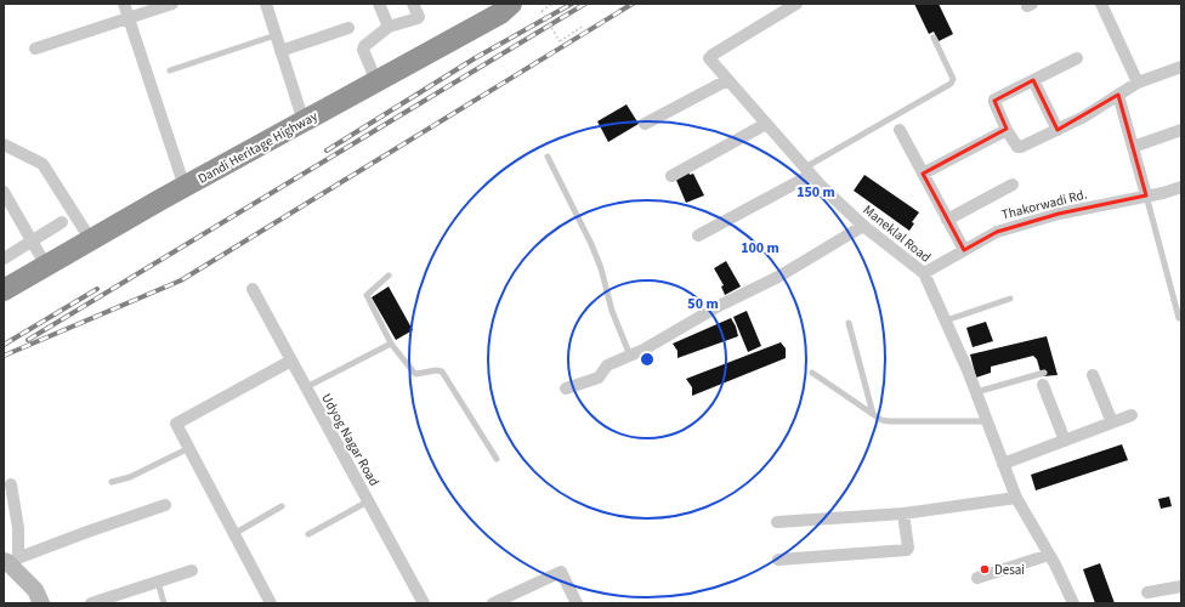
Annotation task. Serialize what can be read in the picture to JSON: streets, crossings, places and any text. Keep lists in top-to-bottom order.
{
  "streets": {
    "highway": ["Dandi Heritage Highway"],
    "street": ["Thakorwadi Rd.", "Maneklal Road", "Udyog Nagar Road"]
  },
  "crossings": [
    ["Thakorwadi Rd.", "Maneklal Road"]
  ],
  "places": ["Desai"],
  "rings": ["150 m", "100 m", "50 m"]
}
